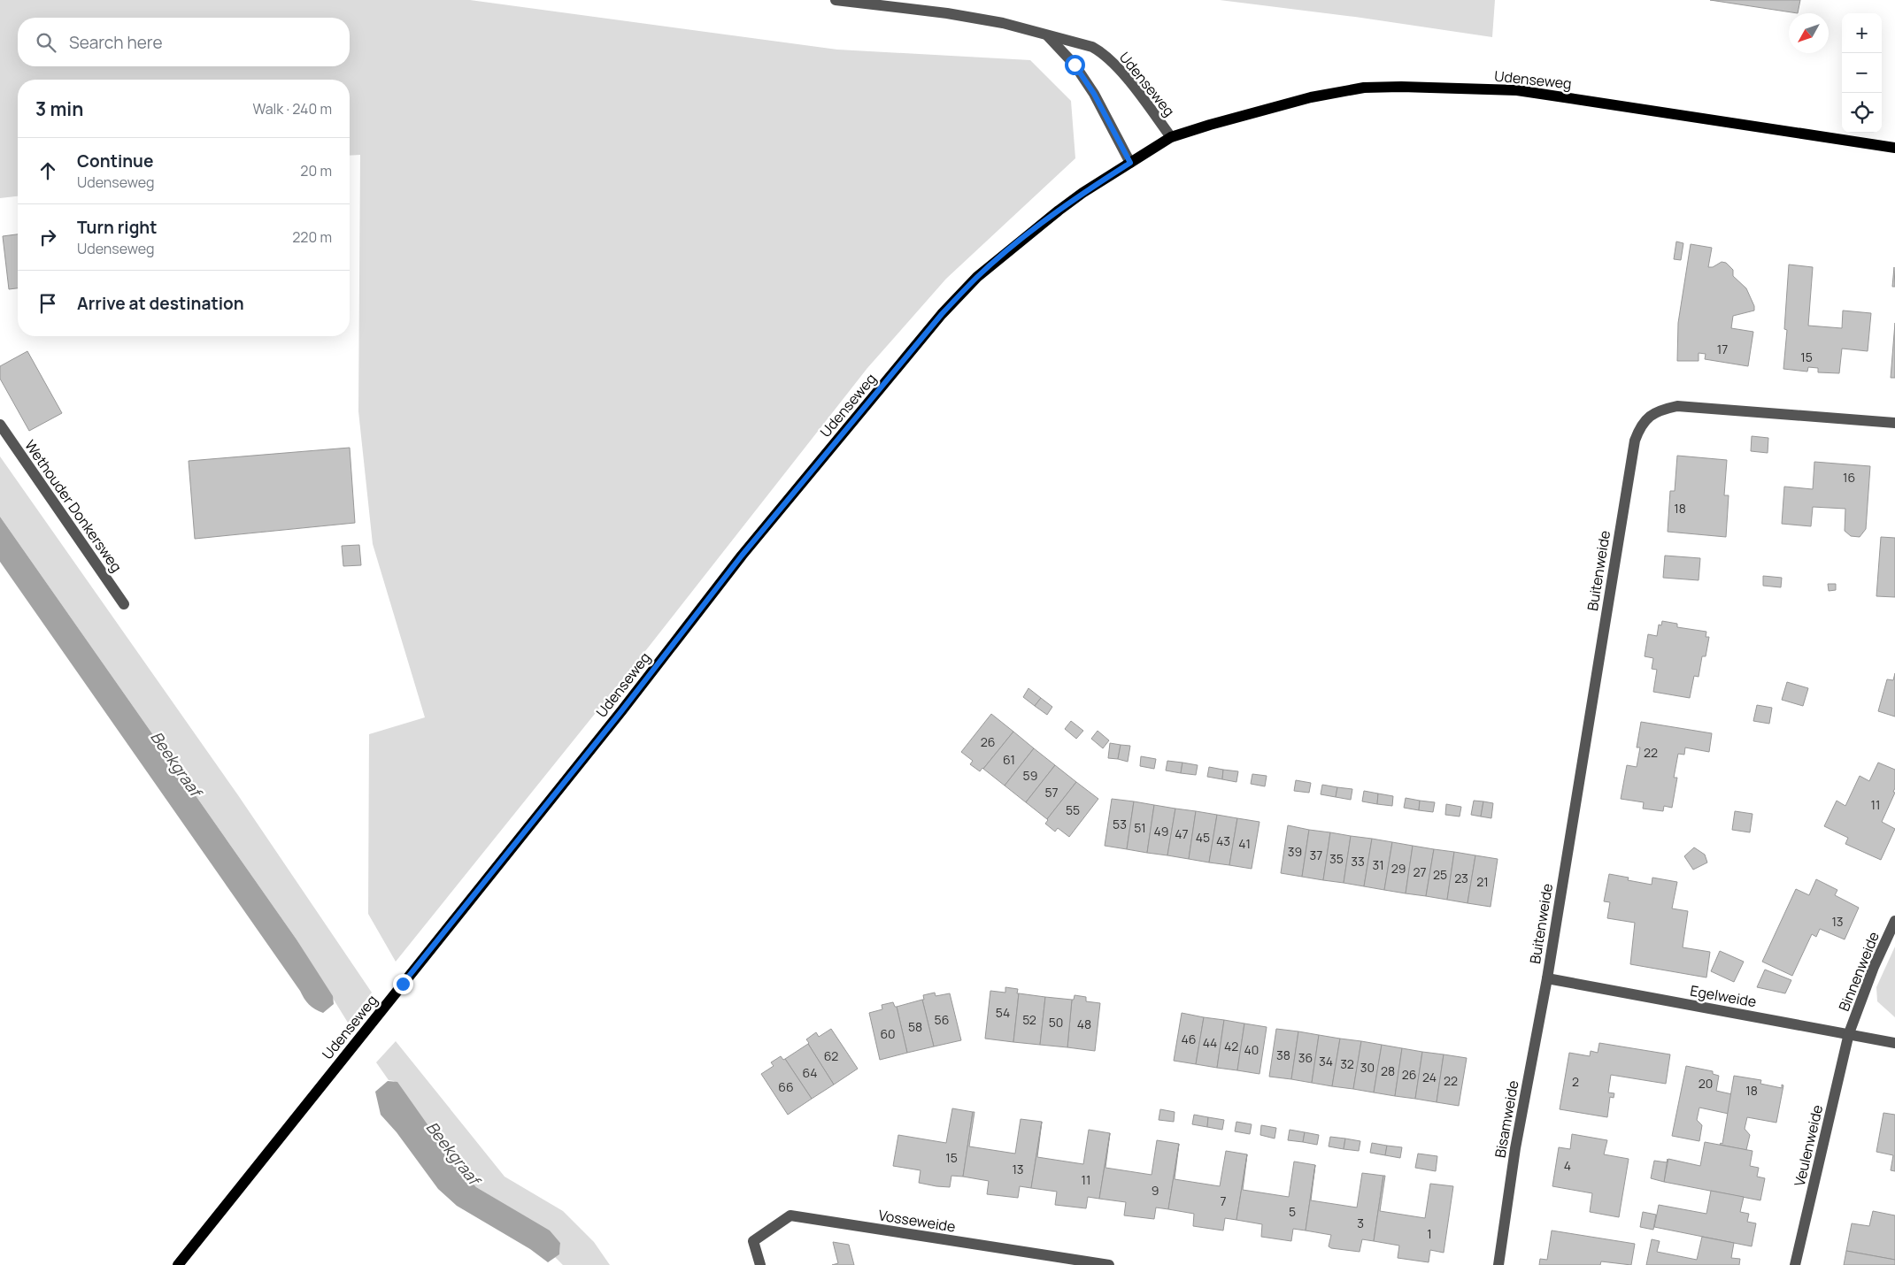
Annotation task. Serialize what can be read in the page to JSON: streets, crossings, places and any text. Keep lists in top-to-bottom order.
{
  "streets": {
    "main road": ["Udenseweg"],
    "street": [
      "Wethouder Donkersweg",
      "Buitenweide",
      "Binnenweide",
      "Egelweide",
      "Bisamweide",
      "Veulenweide",
      "Vosseweide"
    ]
  },
  "crossings": [
    ["Buitenweide", "Egelweide"],
    ["Buitenweide", "Bisamweide"],
    ["Binnenweide", "Egelweide"],
    ["Binnenweide", "Veulenweide"],
    ["Egelweide", "Bisamweide"],
    ["Egelweide", "Veulenweide"]
  ],
  "water": ["Beekgraaf"],
  "house_numbers": [
    "17",
    "15",
    "16",
    "18",
    "26",
    "22",
    "61",
    "59",
    "57",
    "11",
    "55",
    "53",
    "51",
    "49",
    "47",
    "45",
    "43",
    "41",
    "39",
    "37",
    "35",
    "33",
    "31",
    "29",
    "27",
    "25",
    "23",
    "21",
    "13",
    "54",
    "56",
    "52",
    "50",
    "48",
    "58",
    "60",
    "46",
    "44",
    "42",
    "40",
    "38",
    "62",
    "36",
    "34",
    "32",
    "30",
    "28",
    "64",
    "26",
    "24",
    "22",
    "2",
    "20",
    "66",
    "18",
    "15",
    "4",
    "13",
    "11",
    "9",
    "7",
    "5",
    "3",
    "1"
  ],
  "north": "bottom left",
  "page": {
    "map_buttons": ["+", "−"],
    "search": "Search here",
    "heading": ["3 min", "Walk · 240 m"],
    "list": [
      ["Continue", "Udenseweg", "20 m"],
      ["Turn right", "Udenseweg", "220 m"],
      "Arrive at destination"
    ]
  }
}
